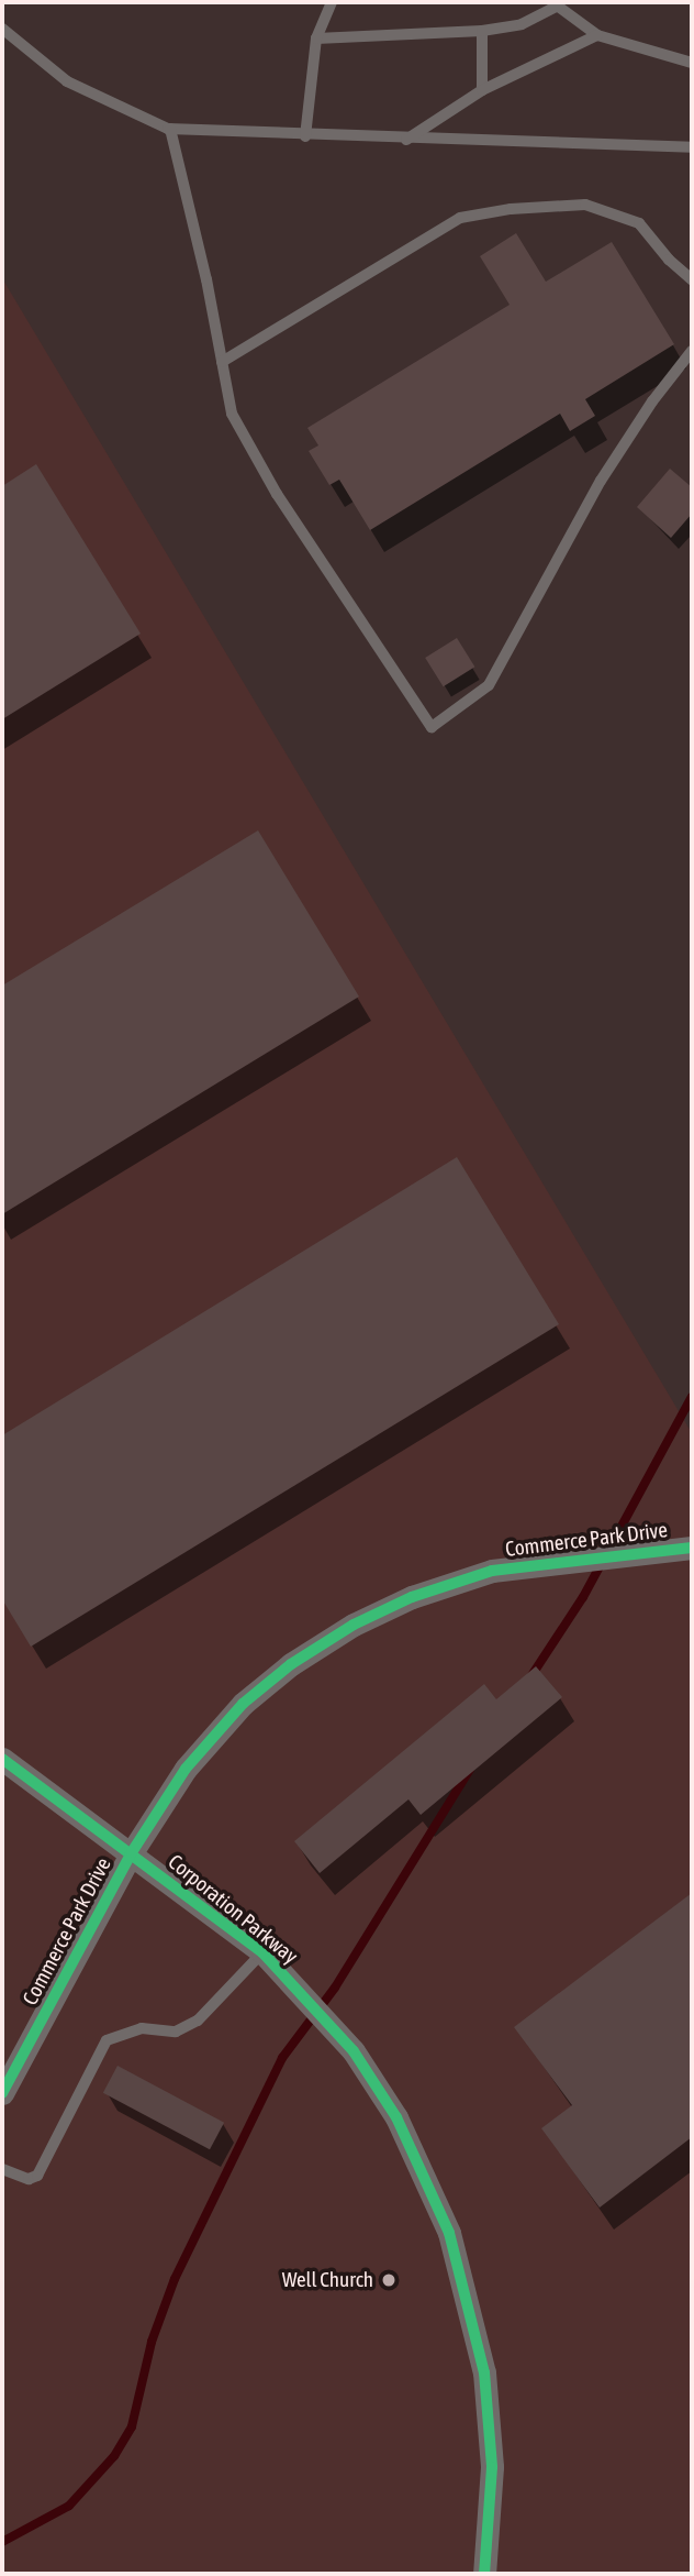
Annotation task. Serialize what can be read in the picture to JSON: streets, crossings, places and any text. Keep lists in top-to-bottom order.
{
  "streets": {
    "street": ["Commerce Park Drive", "Corporation Parkway"]
  },
  "crossings": [
    ["Commerce Park Drive", "Corporation Parkway"]
  ],
  "places": ["Well Church"]
}
